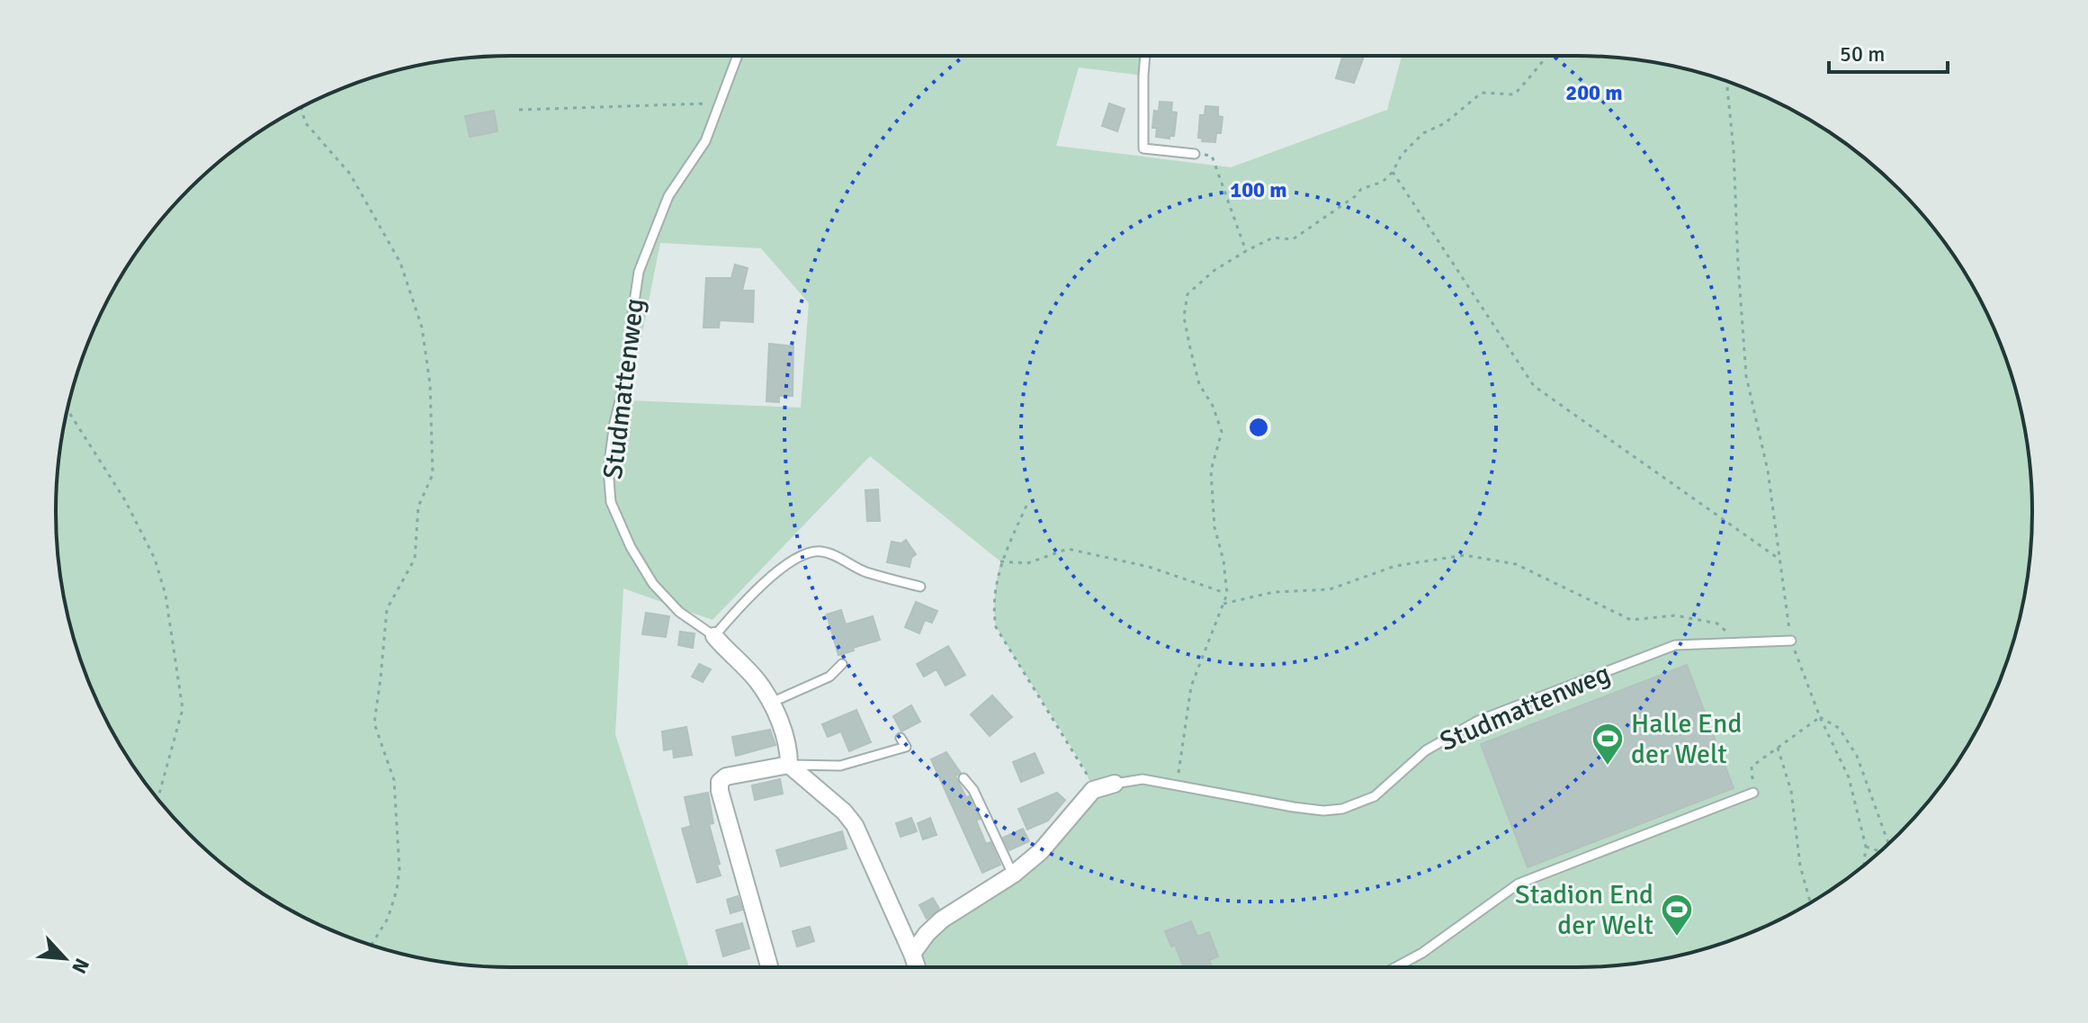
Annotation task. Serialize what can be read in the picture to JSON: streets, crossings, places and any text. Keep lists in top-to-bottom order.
{
  "streets": {
    "street": ["Studmattenweg"]
  },
  "places": {
    "sports": ["Halle End der Welt", "Stadion End der Welt"]
  },
  "scale_bar": "50 m",
  "north": "bottom right",
  "rings": ["200 m", "100 m"]
}
